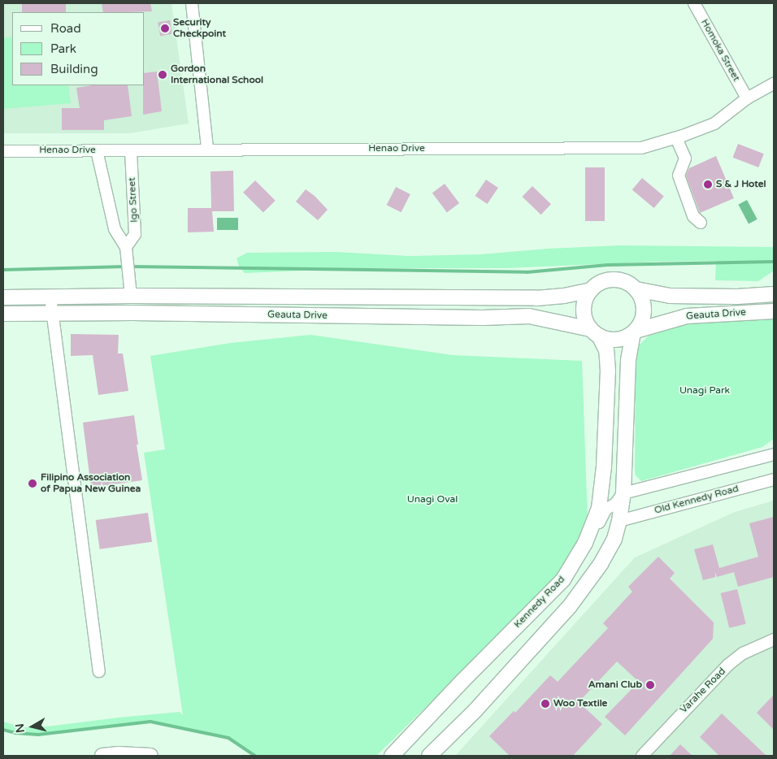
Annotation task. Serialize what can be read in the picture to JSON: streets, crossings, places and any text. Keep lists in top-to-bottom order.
{
  "streets": {
    "main road": ["Geauta Drive", "Kennedy Road"],
    "street": [
      "Homoka Street",
      "Henao Drive",
      "Igo Street",
      "Old Kennedy Road",
      "Varahe Road"
    ]
  },
  "crossings": [
    ["Homoka Street", "Henao Drive"],
    ["Henao Drive", "Igo Street"],
    ["Igo Street", "Geauta Drive"],
    ["Geauta Drive", "Kennedy Road"]
  ],
  "parks": ["Unagi Park", "Unagi Oval"],
  "places": [
    "Security Checkpoint",
    "Gordon International School",
    "S & J Hotel",
    "Filipino Association of Papua New Guinea",
    "Amani Club",
    "Woo Textile"
  ],
  "legend": ["Road", "Park", "Building"],
  "north": "left"
}
